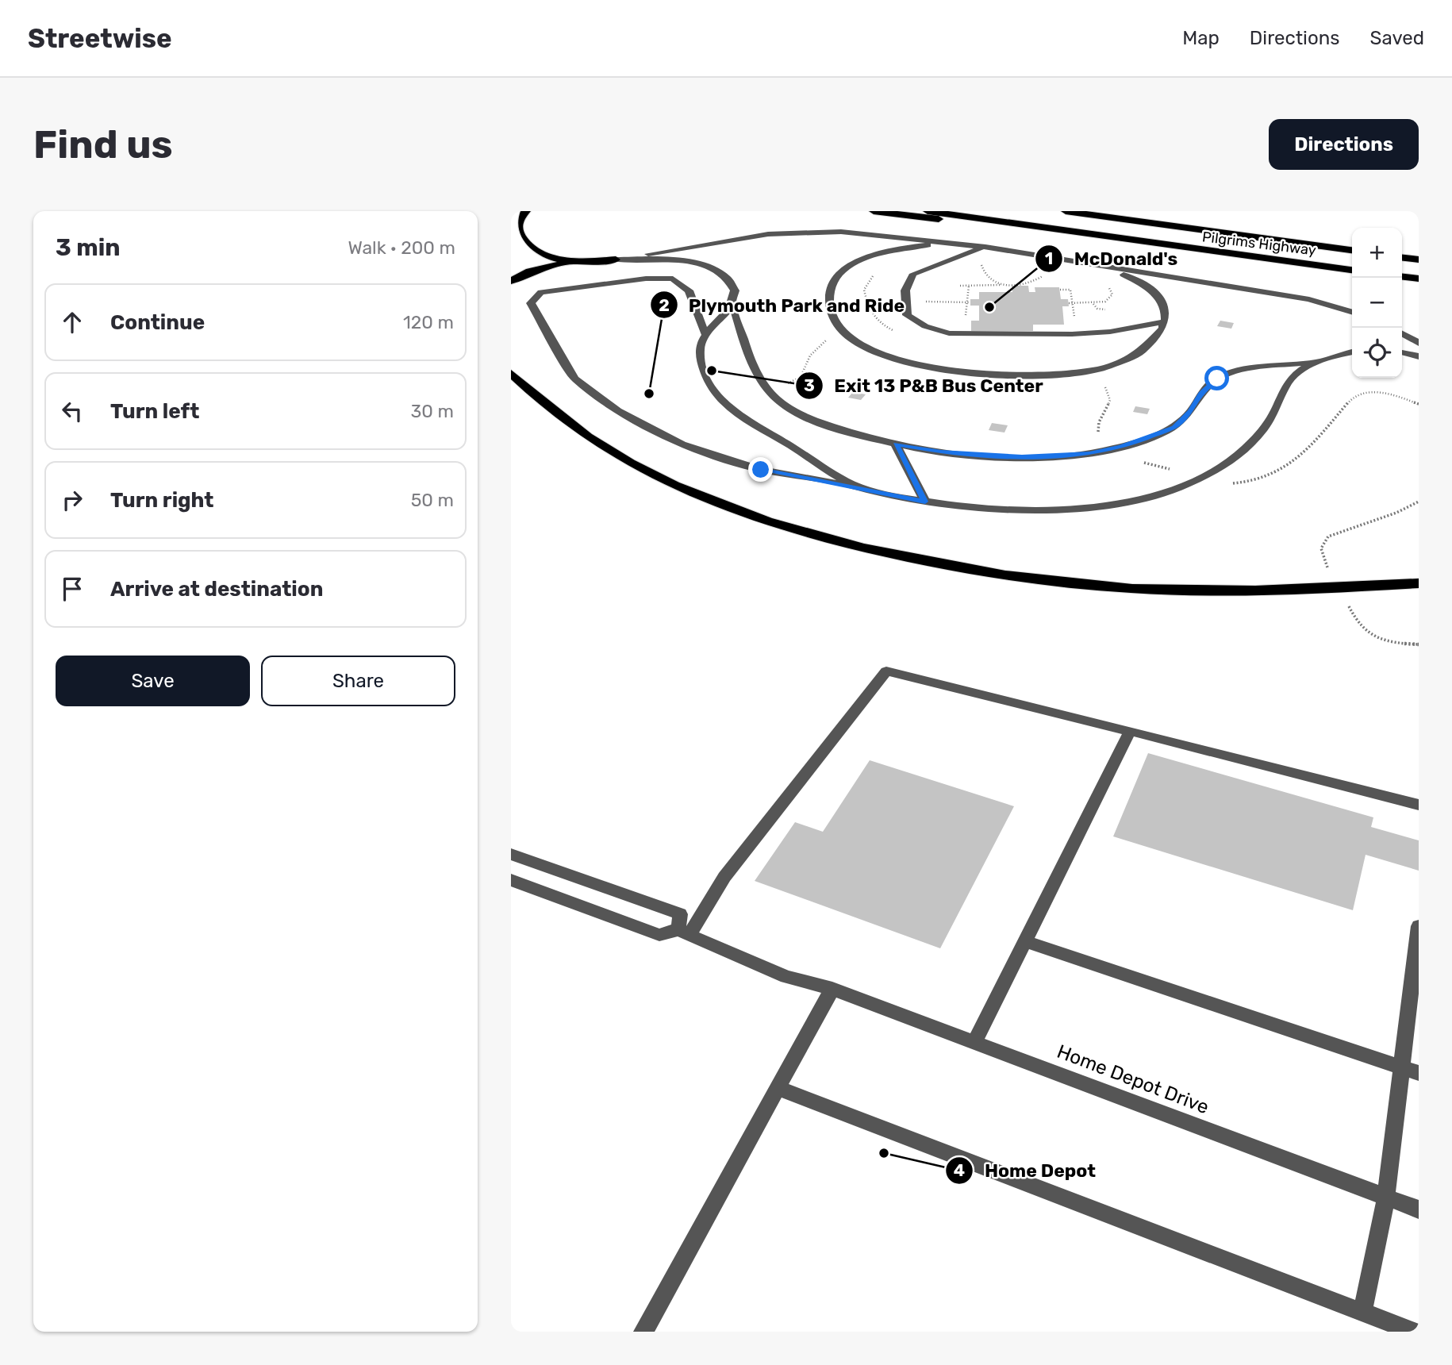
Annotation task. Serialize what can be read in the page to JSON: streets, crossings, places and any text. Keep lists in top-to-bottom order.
{
  "streets": {
    "highway": ["Pilgrims Highway"],
    "lane": ["Home Depot Drive"]
  },
  "places": [
    "McDonald's",
    "Exit 13 P&B Bus Center",
    "Plymouth Park and Ride",
    "Home Depot"
  ],
  "page": {
    "header": "Streetwise",
    "nav": ["Map", "Directions", "Saved"],
    "buttons": [
      "Directions",
      ["Save", "Share"]
    ],
    "title": "Find us",
    "heading": ["3 min", "Walk · 200 m"],
    "map_buttons": ["+", "−"],
    "list": [
      ["Continue", "120 m"],
      ["Turn left", "30 m"],
      ["Turn right", "50 m"],
      "Arrive at destination"
    ]
  }
}
